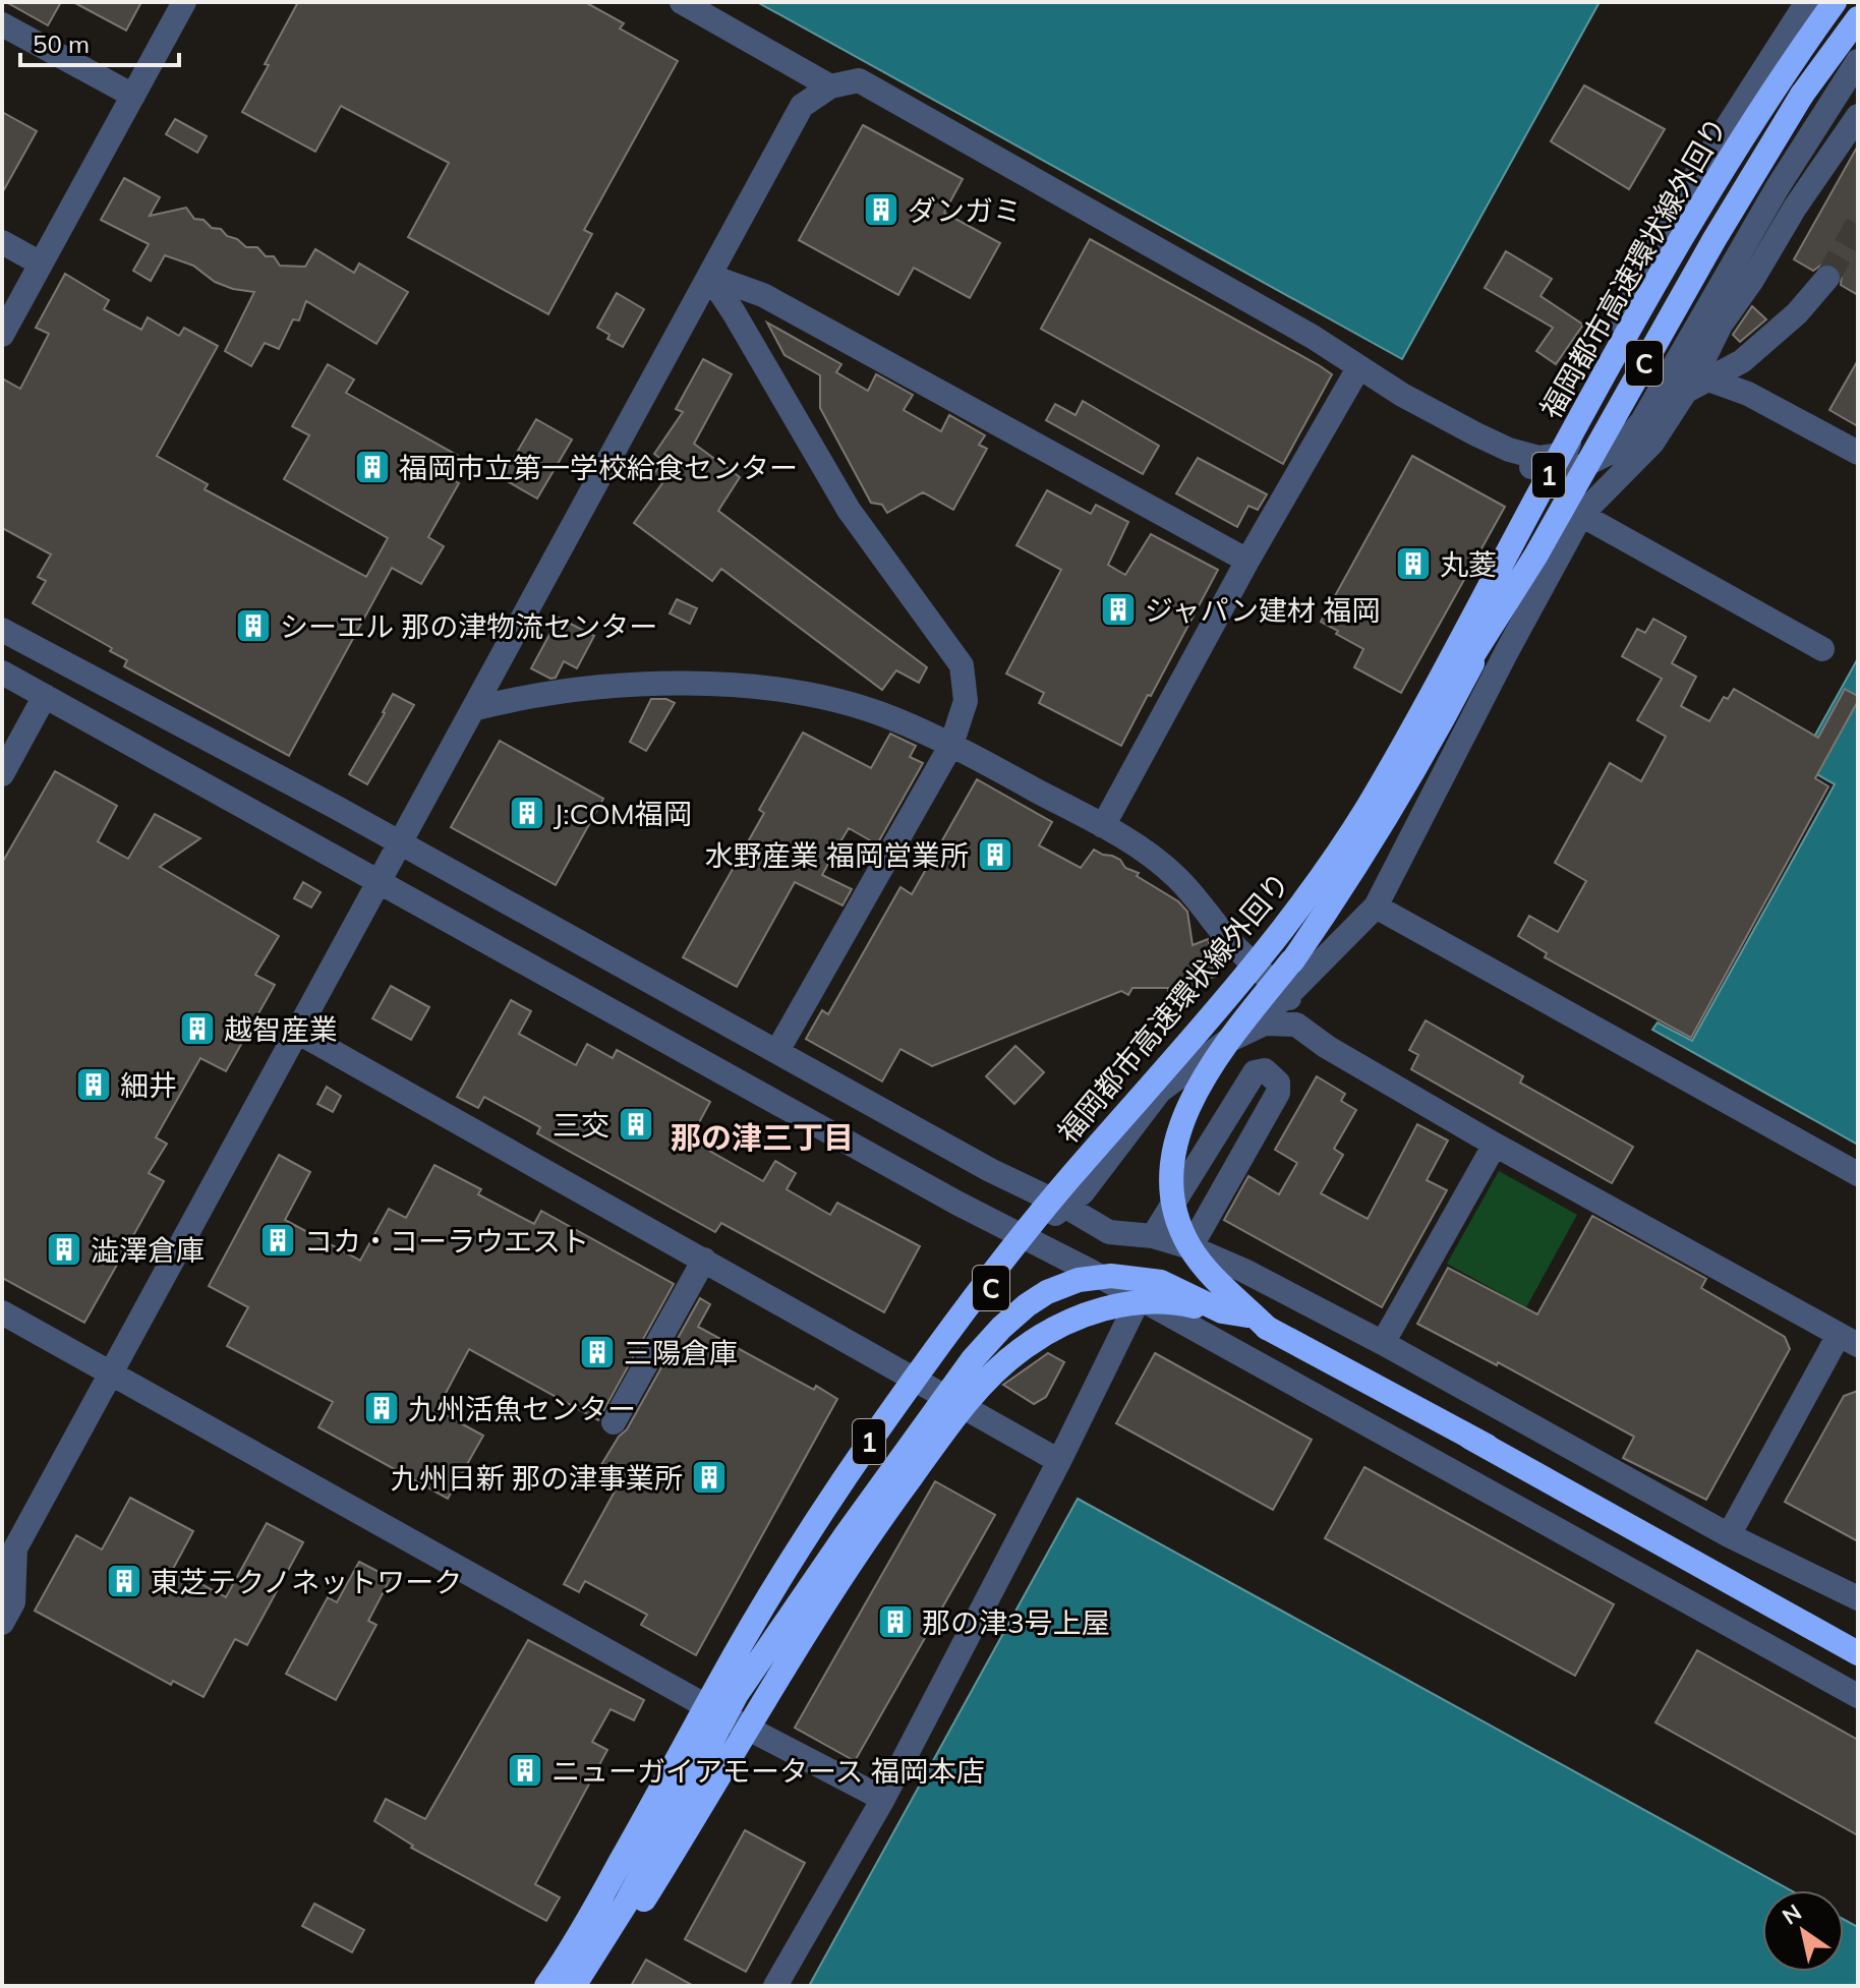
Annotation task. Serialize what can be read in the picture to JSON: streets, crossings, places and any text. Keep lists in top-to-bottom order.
{
  "streets": {
    "highway": ["福岡都市高速環状線外回り", "C", "1"]
  },
  "districts": ["那の津三丁目"],
  "places": {
    "building": [
      "ダンガミ",
      "福岡市立第一学校給食センター",
      "丸菱",
      "ジャパン建材 福岡",
      "シーエル 那の津物流センター",
      "J:COM福岡",
      "水野産業 福岡営業所",
      "越智産業",
      "細井",
      "三交",
      "コカ・コーラウエスト",
      "澁澤倉庫",
      "三陽倉庫",
      "九州活魚センター",
      "九州日新 那の津事業所",
      "東芝テクノネットワーク",
      "那の津3号上屋",
      "ニューガイアモータース 福岡本店"
    ]
  },
  "scale_bar": "50 m",
  "north": "top left"
}
